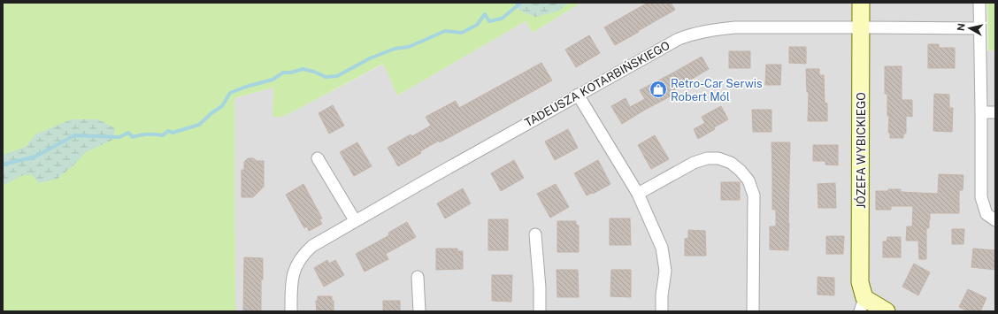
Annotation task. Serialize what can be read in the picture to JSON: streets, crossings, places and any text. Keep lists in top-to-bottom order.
{
  "streets": {
    "street": ["TADEUSZA KOTARBIŃSKIEGO", "JÓZEFA WYBICKIEGO"]
  },
  "crossings": [
    ["TADEUSZA KOTARBIŃSKIEGO", "JÓZEFA WYBICKIEGO"]
  ],
  "places": {
    "shop": ["Retro-Car Serwis Robert Mól"]
  },
  "north": "left"
}
